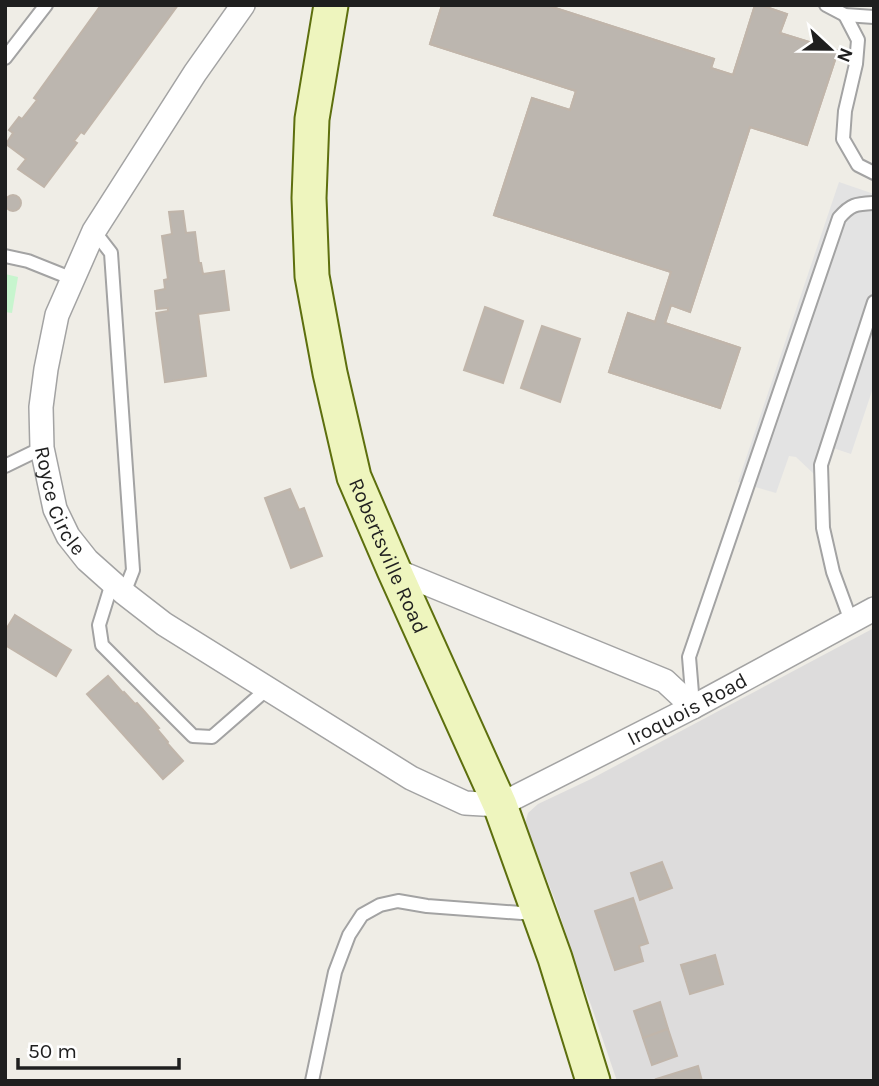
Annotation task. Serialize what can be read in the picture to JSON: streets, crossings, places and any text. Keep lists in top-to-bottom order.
{
  "streets": {
    "street": ["Royce Circle", "Robertsville Road", "Iroquois Road"]
  },
  "crossings": [
    ["Royce Circle", "Robertsville Road"],
    ["Royce Circle", "Iroquois Road"],
    ["Robertsville Road", "Iroquois Road"]
  ],
  "scale_bar": "50 m",
  "north": "right"
}
